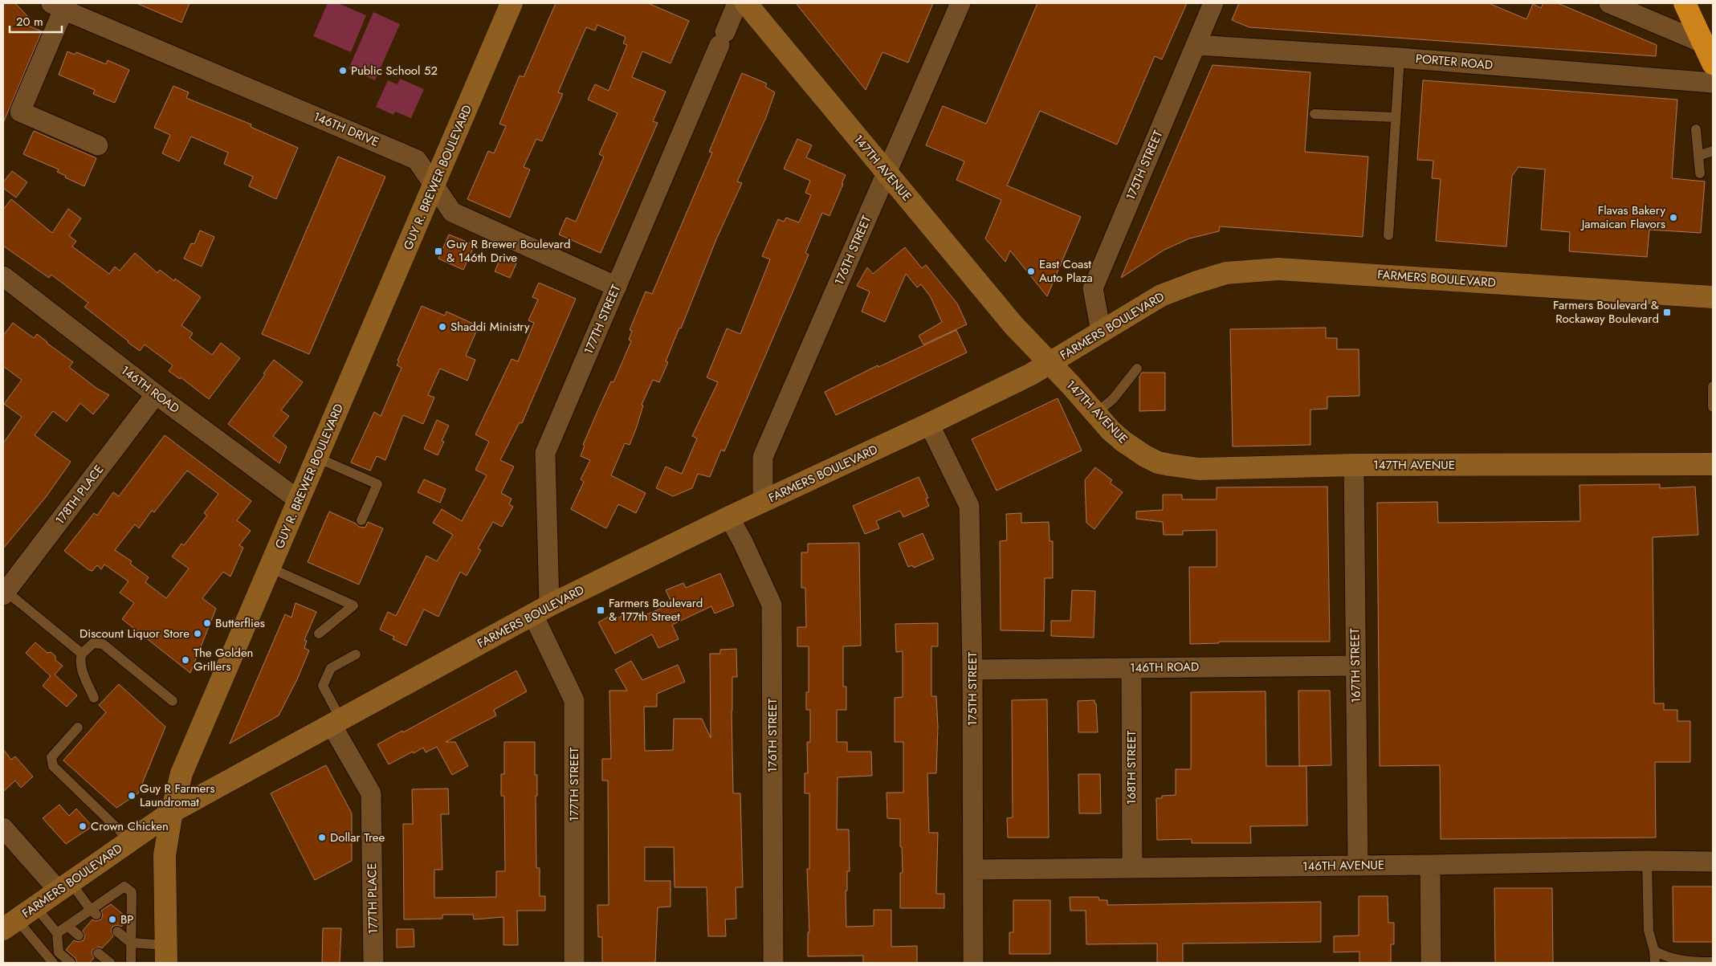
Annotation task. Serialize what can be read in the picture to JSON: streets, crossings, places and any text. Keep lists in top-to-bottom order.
{
  "streets": {
    "main road": ["147TH AVENUE", "GUY R. BREWER BOULEVARD", "FARMERS BOULEVARD"],
    "street": [
      "PORTER ROAD",
      "146TH DRIVE",
      "175TH STREET",
      "176TH STREET",
      "177TH STREET",
      "146TH ROAD",
      "178TH PLACE",
      "167TH STREET",
      "168TH STREET",
      "146TH AVENUE",
      "177TH PLACE"
    ]
  },
  "crossings": [
    ["PORTER ROAD", "175TH STREET"],
    ["146TH DRIVE", "GUY R. BREWER BOULEVARD"],
    ["146TH DRIVE", "177TH STREET"],
    ["175TH STREET", "FARMERS BOULEVARD"],
    ["175TH STREET", "146TH ROAD"],
    ["175TH STREET", "146TH AVENUE"],
    ["147TH AVENUE", "176TH STREET"],
    ["147TH AVENUE", "FARMERS BOULEVARD"],
    ["147TH AVENUE", "167TH STREET"],
    ["GUY R. BREWER BOULEVARD", "FARMERS BOULEVARD"],
    ["GUY R. BREWER BOULEVARD", "146TH ROAD"],
    ["176TH STREET", "FARMERS BOULEVARD"],
    ["FARMERS BOULEVARD", "177TH STREET"],
    ["FARMERS BOULEVARD", "177TH PLACE"],
    ["146TH ROAD", "178TH PLACE"],
    ["146TH ROAD", "167TH STREET"],
    ["146TH ROAD", "168TH STREET"],
    ["167TH STREET", "146TH AVENUE"],
    ["168TH STREET", "146TH AVENUE"]
  ],
  "places": {
    "other": [
      "Public School 52",
      "Flavas Bakery Jamaican Flavors",
      "East Coast Auto Plaza",
      "Shaddi Ministry",
      "Butterflies",
      "Discount Liquor Store",
      "The Golden Grillers",
      "Guy R Farmers Laundromat",
      "Crown Chicken",
      "Dollar Tree",
      "BP"
    ],
    "transit": ["Guy R Brewer Boulevard & 146th Drive", "Farmers Boulevard & Rockaway Boulevard", "Farmers Boulevard & 177th Street"]
  },
  "scale_bar": "20 m"
}
